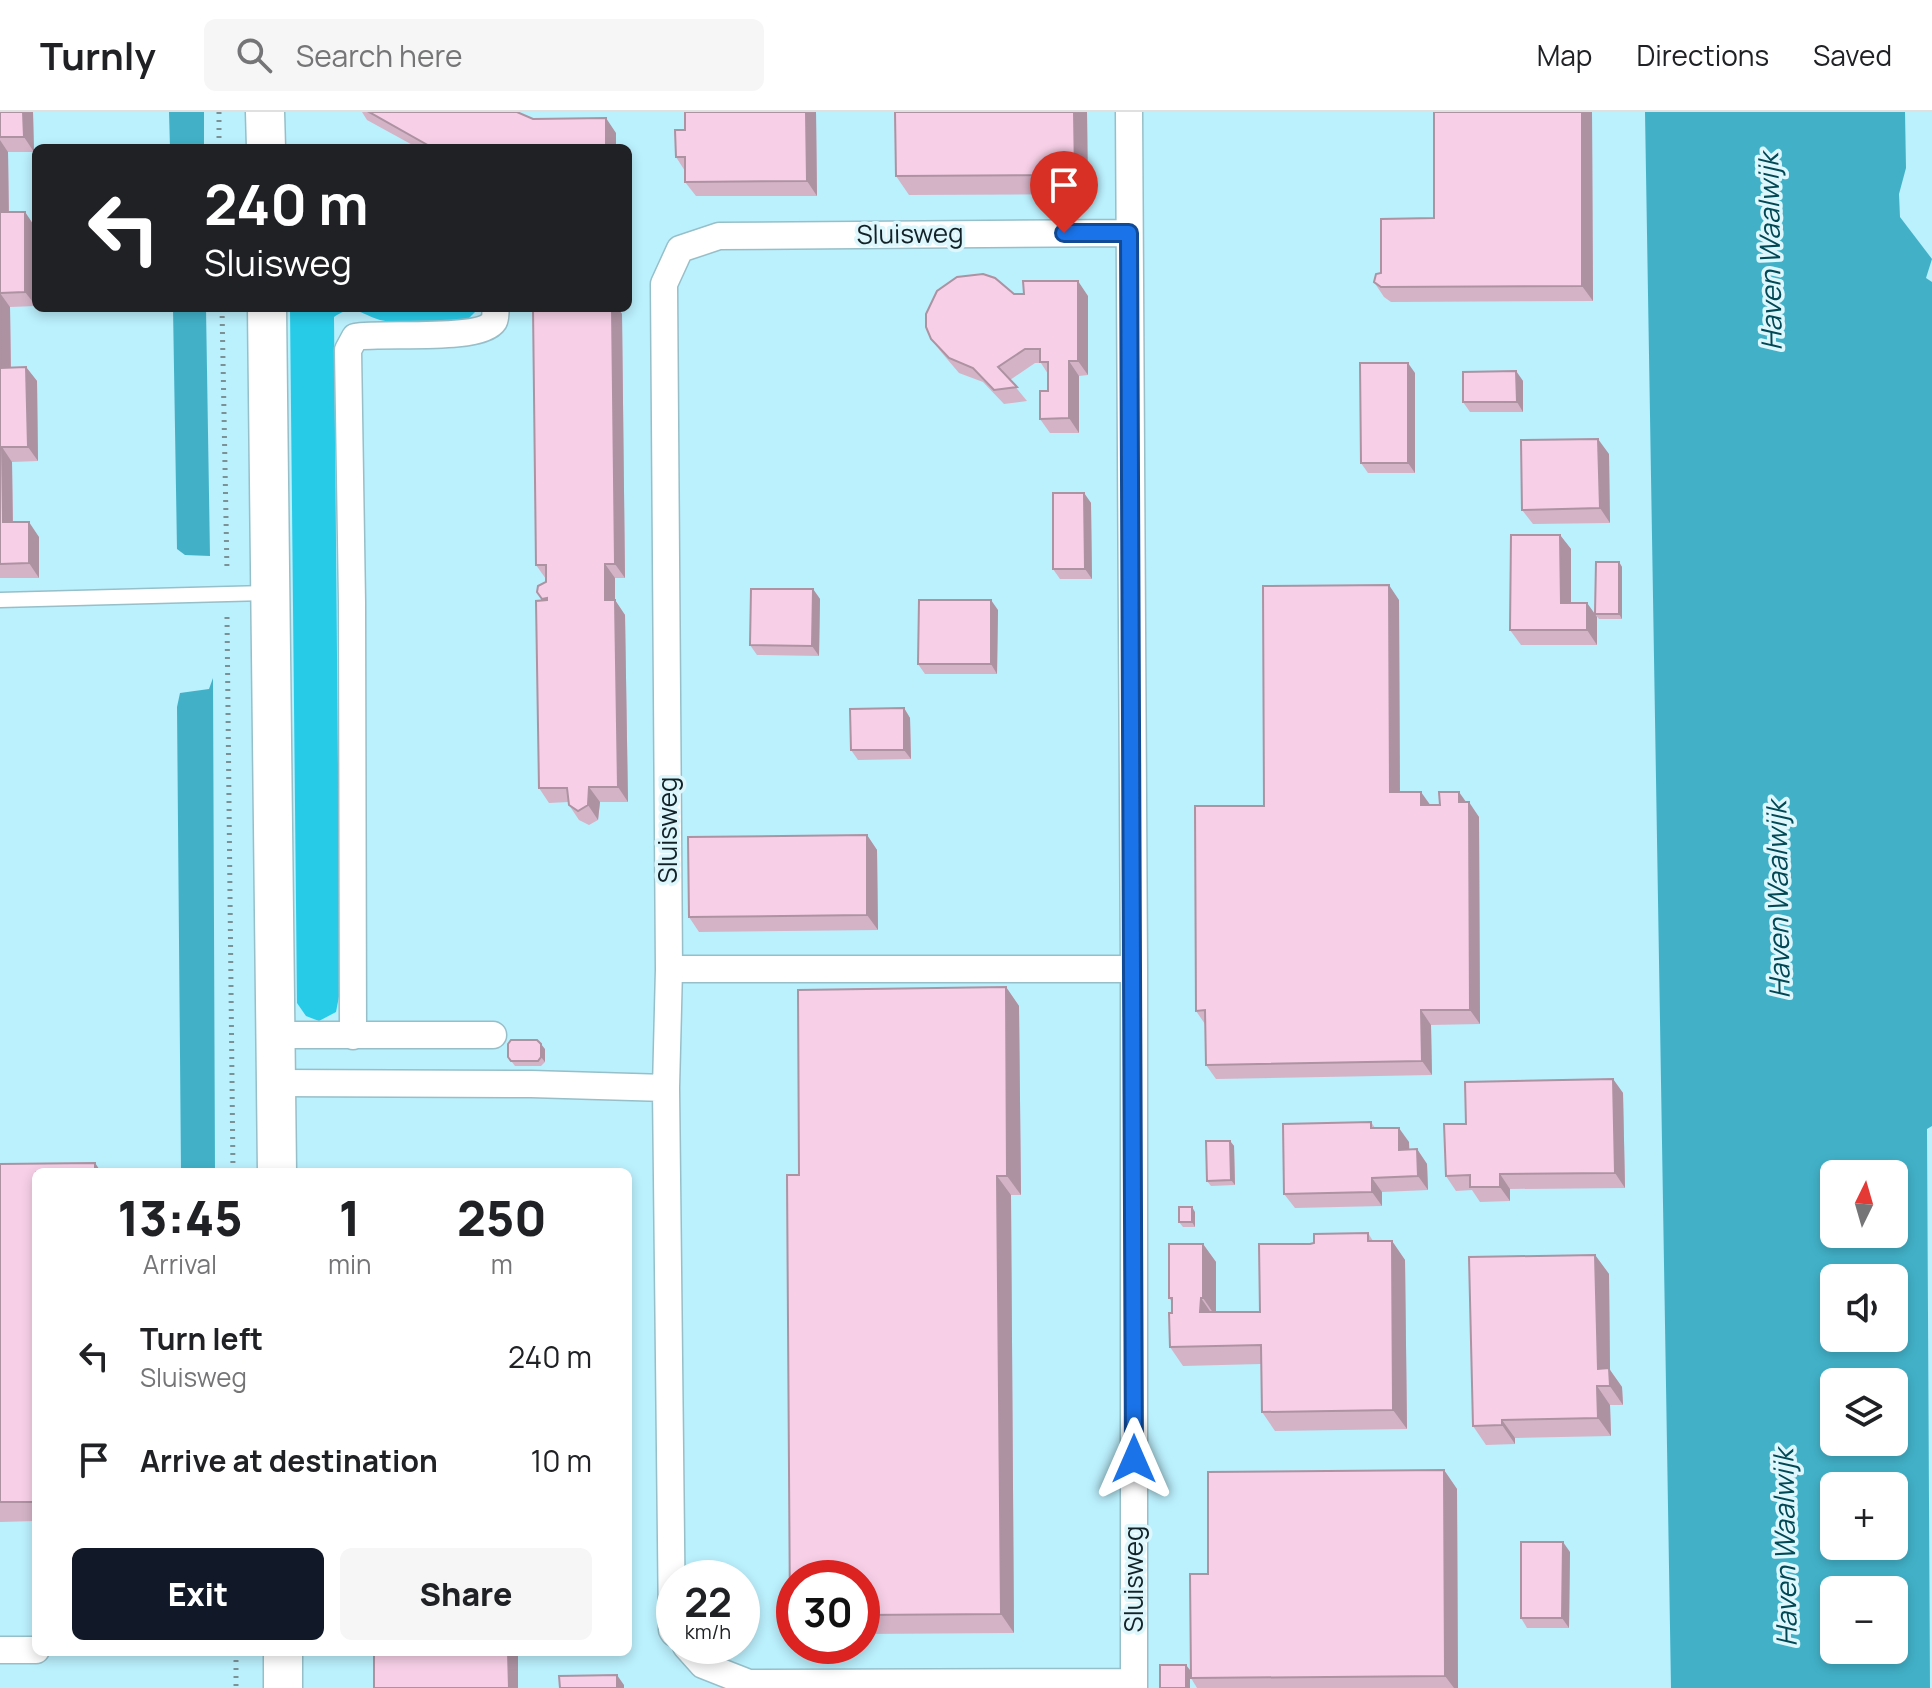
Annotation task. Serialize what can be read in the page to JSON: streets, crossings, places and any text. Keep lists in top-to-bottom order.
{
  "streets": {
    "street": ["Sluisweg"]
  },
  "water": ["Haven Waalwijk"],
  "north": "top",
  "page": {
    "header": "Turnly",
    "search": "Search here",
    "nav": ["Map", "Directions", "Saved"],
    "turn": ["240 m", "Sluisweg"],
    "map_buttons": ["+", "−"],
    "eta": [
      "13:45",
      "Arrival",
      "1",
      "min",
      "250",
      "m"
    ],
    "list": [
      {
        "name": "Turn left",
        "note": "Sluisweg",
        "value": "240 m"
      },
      {
        "name": "Arrive at destination",
        "value": "10 m"
      }
    ],
    "buttons": ["Exit", "Share"],
    "speed": "22 km/h",
    "limit": "30"
  }
}
